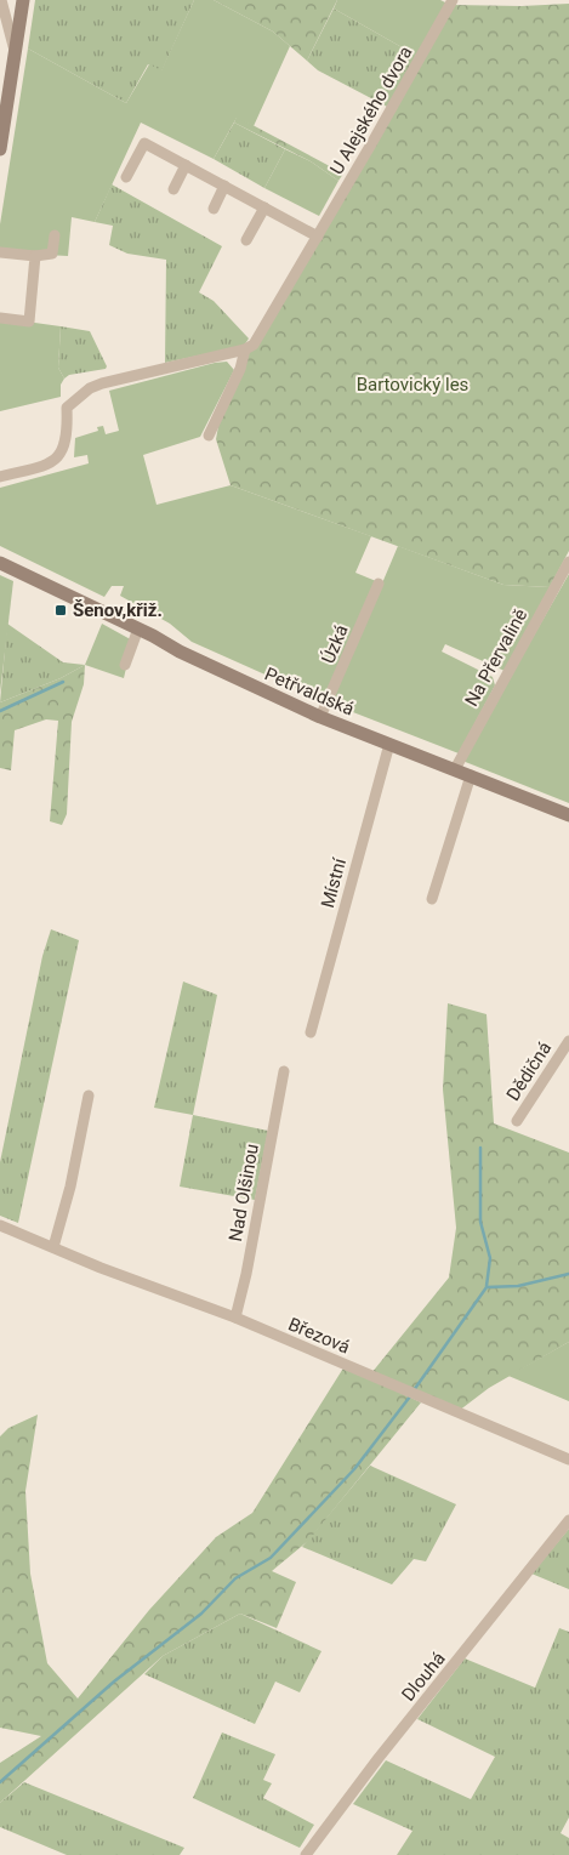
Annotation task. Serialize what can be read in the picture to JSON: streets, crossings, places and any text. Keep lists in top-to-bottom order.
{
  "streets": {
    "main road": ["Petřvaldská"],
    "street": [
      "U Alejského dvora",
      "Úzká",
      "Na Přervalině",
      "Místní",
      "Dědičná",
      "Nad Olšinou",
      "Březová",
      "Dlouhá"
    ]
  },
  "crossings": [
    ["Úzká", "Petřvaldská"],
    ["Na Přervalině", "Petřvaldská"],
    ["Petřvaldská", "Místní"],
    ["Nad Olšinou", "Březová"]
  ],
  "parks": ["Bartovický les"],
  "places": {
    "transit": ["Šenov,křiž."]
  }
}
